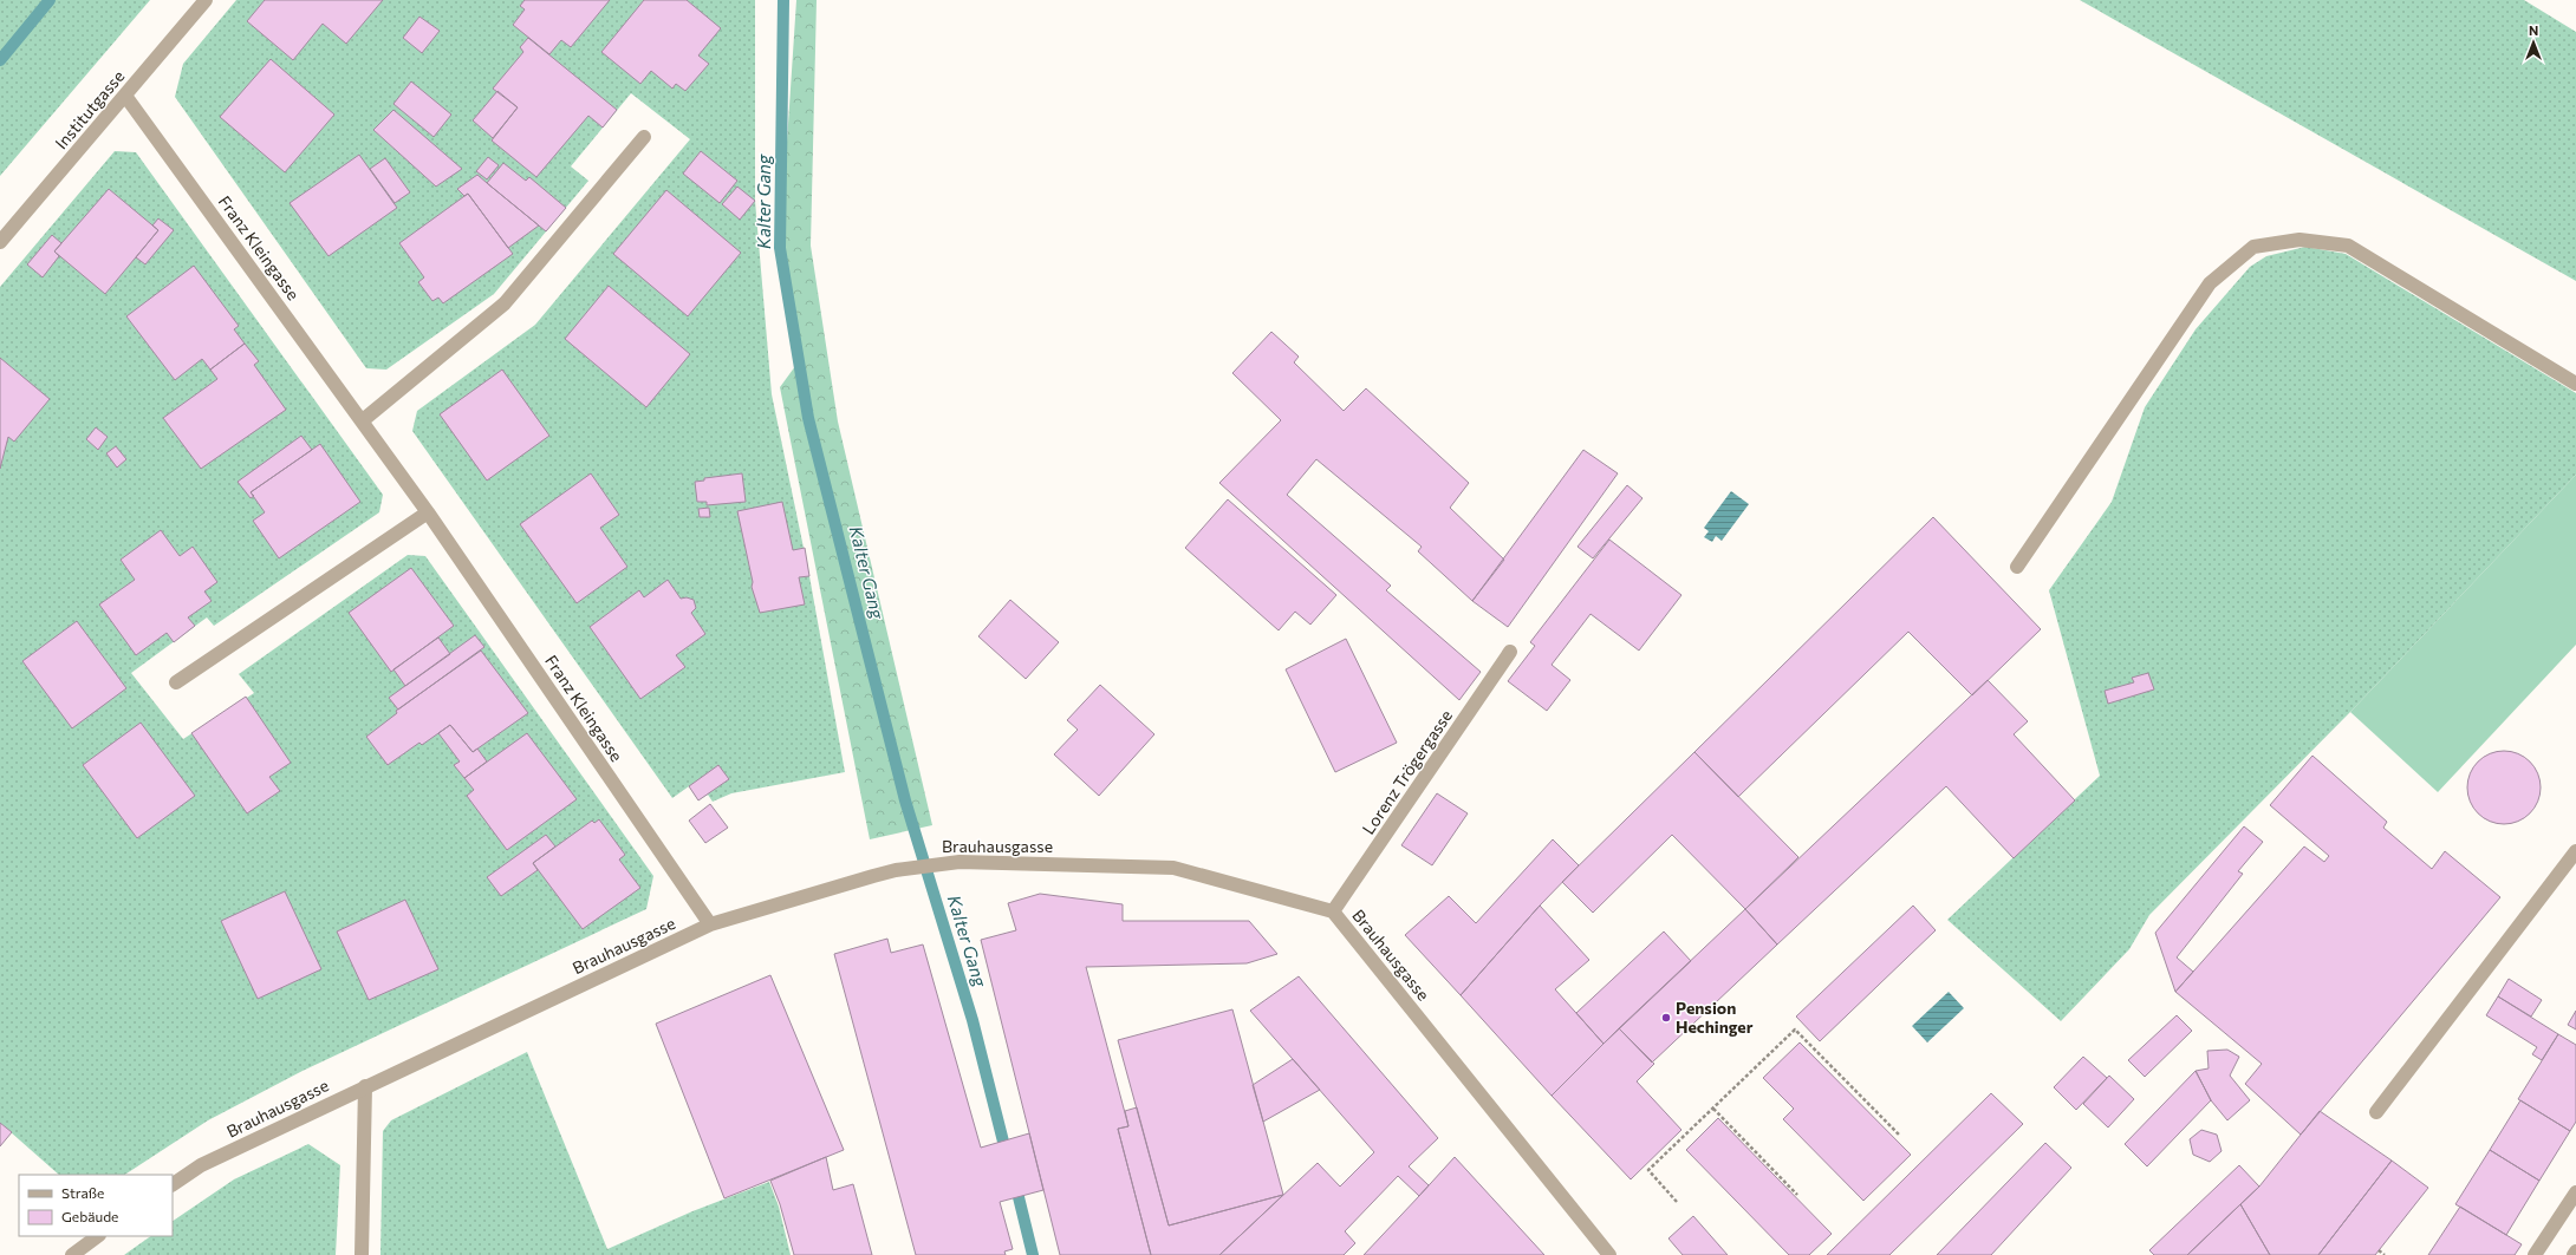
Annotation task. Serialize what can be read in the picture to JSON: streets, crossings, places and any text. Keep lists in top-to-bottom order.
{
  "streets": {
    "street": [
      "Institutgasse",
      "Franz Kleingasse",
      "Lorenz Trögergasse",
      "Brauhausgasse"
    ]
  },
  "crossings": [
    ["Institutgasse", "Franz Kleingasse"],
    ["Franz Kleingasse", "Brauhausgasse"],
    ["Lorenz Trögergasse", "Brauhausgasse"]
  ],
  "water": ["Kalter Gang"],
  "places": ["Pension Hechinger"],
  "legend": ["Straße", "Gebäude"],
  "north": "top"
}
